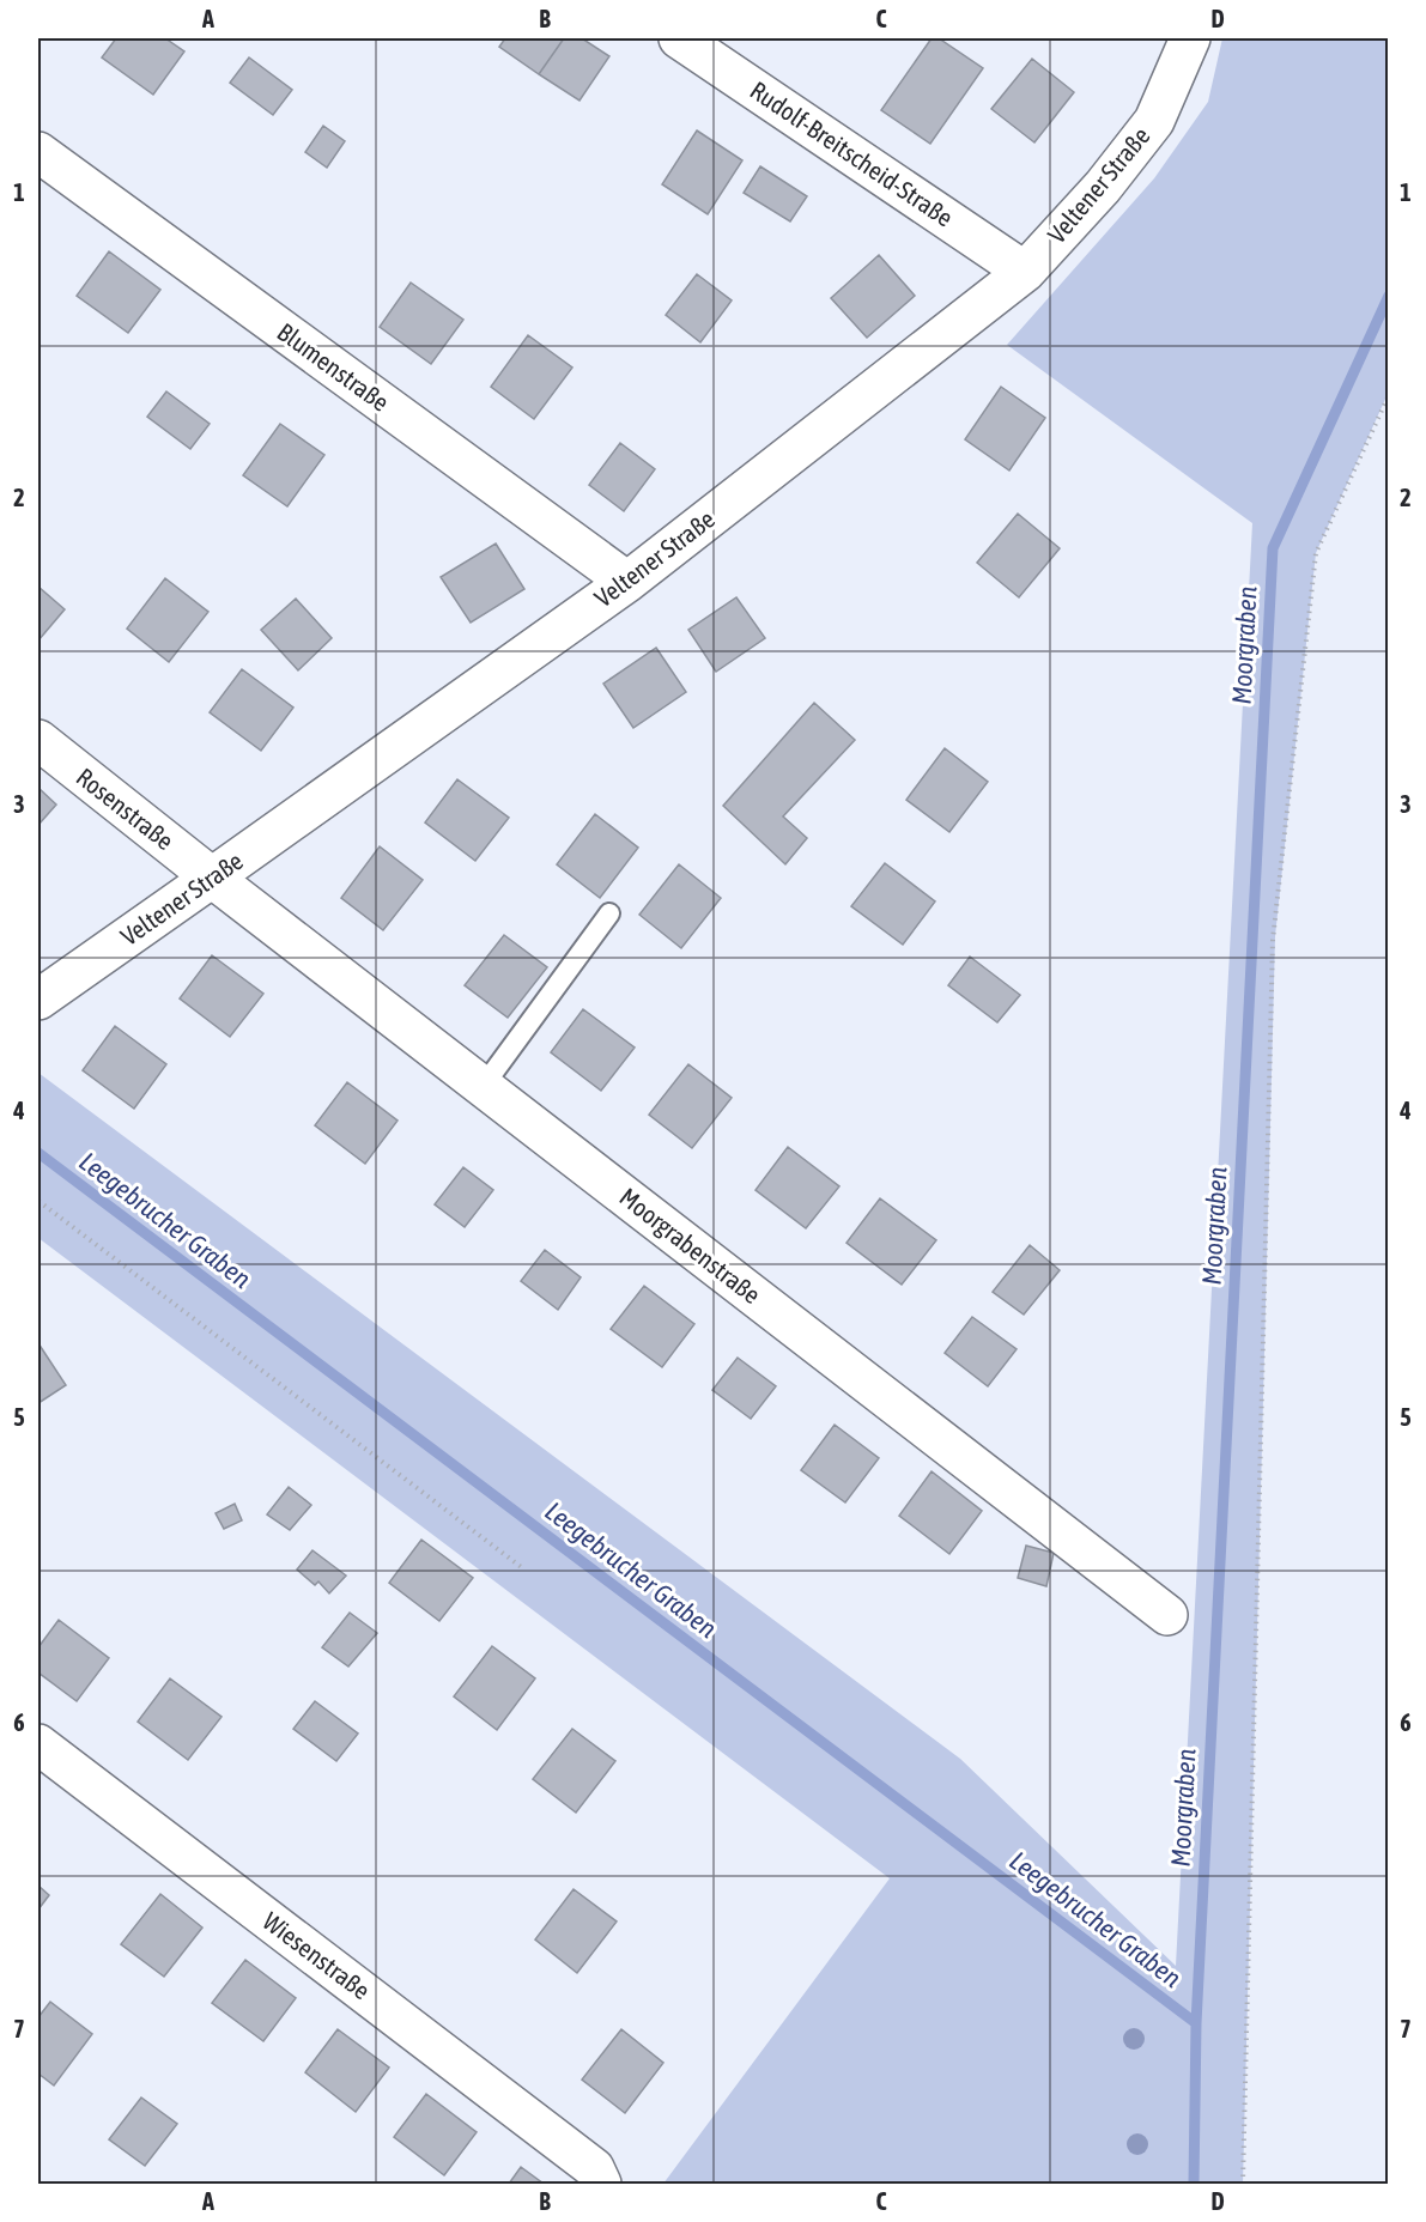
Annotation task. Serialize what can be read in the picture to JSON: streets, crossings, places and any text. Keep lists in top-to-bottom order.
{
  "streets": {
    "street": [
      "Rudolf-Breitscheid-Straße",
      "Veltener Straße",
      "Blumenstraße",
      "Rosenstraße",
      "Moorgrabenstraße",
      "Wiesenstraße"
    ]
  },
  "crossings": [
    ["Rudolf-Breitscheid-Straße", "Veltener Straße"],
    ["Veltener Straße", "Blumenstraße"],
    ["Veltener Straße", "Rosenstraße"],
    ["Veltener Straße", "Moorgrabenstraße"],
    ["Rosenstraße", "Moorgrabenstraße"]
  ],
  "water": ["Moorgraben", "Leegebrucher Graben"],
  "grid": {
    "columns": [
      "A",
      "B",
      "C",
      "D"
    ],
    "rows": [
      "1",
      "2",
      "3",
      "4",
      "5",
      "6",
      "7"
    ]
  }
}
